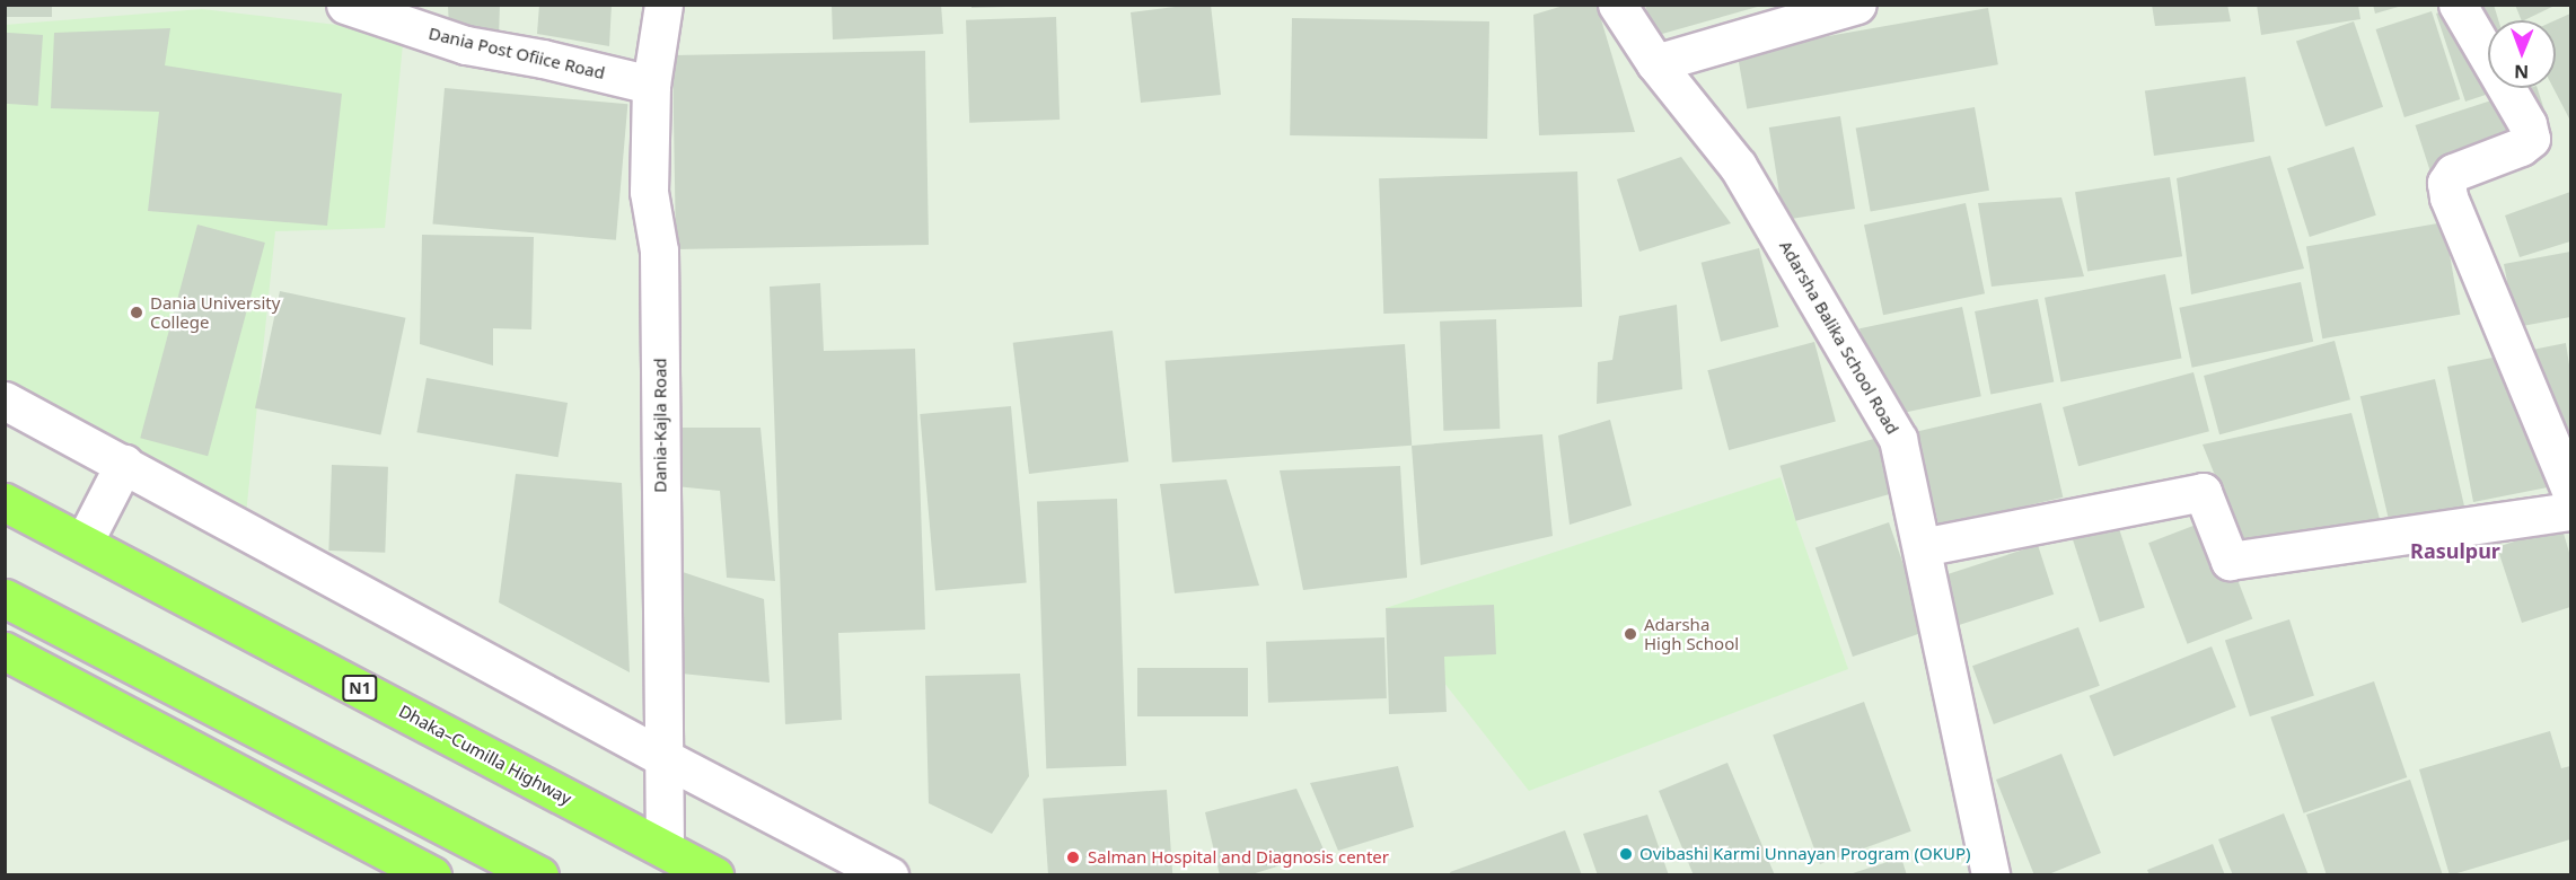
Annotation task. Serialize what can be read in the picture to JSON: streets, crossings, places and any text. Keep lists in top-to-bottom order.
{
  "streets": {
    "highway": ["N1", "Dhaka–Cumilla Highway"],
    "street": ["Dania Post Ofiice Road", "Adarsha Balika School Road", "Dania-Kajla Road"]
  },
  "crossings": [
    ["Dania Post Ofiice Road", "Dania-Kajla Road"],
    ["Dania-Kajla Road", "Dhaka–Cumilla Highway"]
  ],
  "districts": ["Rasulpur"],
  "places": [
    "Dania University College",
    "Adarsha High School",
    "Ovibashi Karmi Unnayan Program (OKUP)",
    "Salman Hospital and Diagnosis center"
  ],
  "north": "bottom"
}
